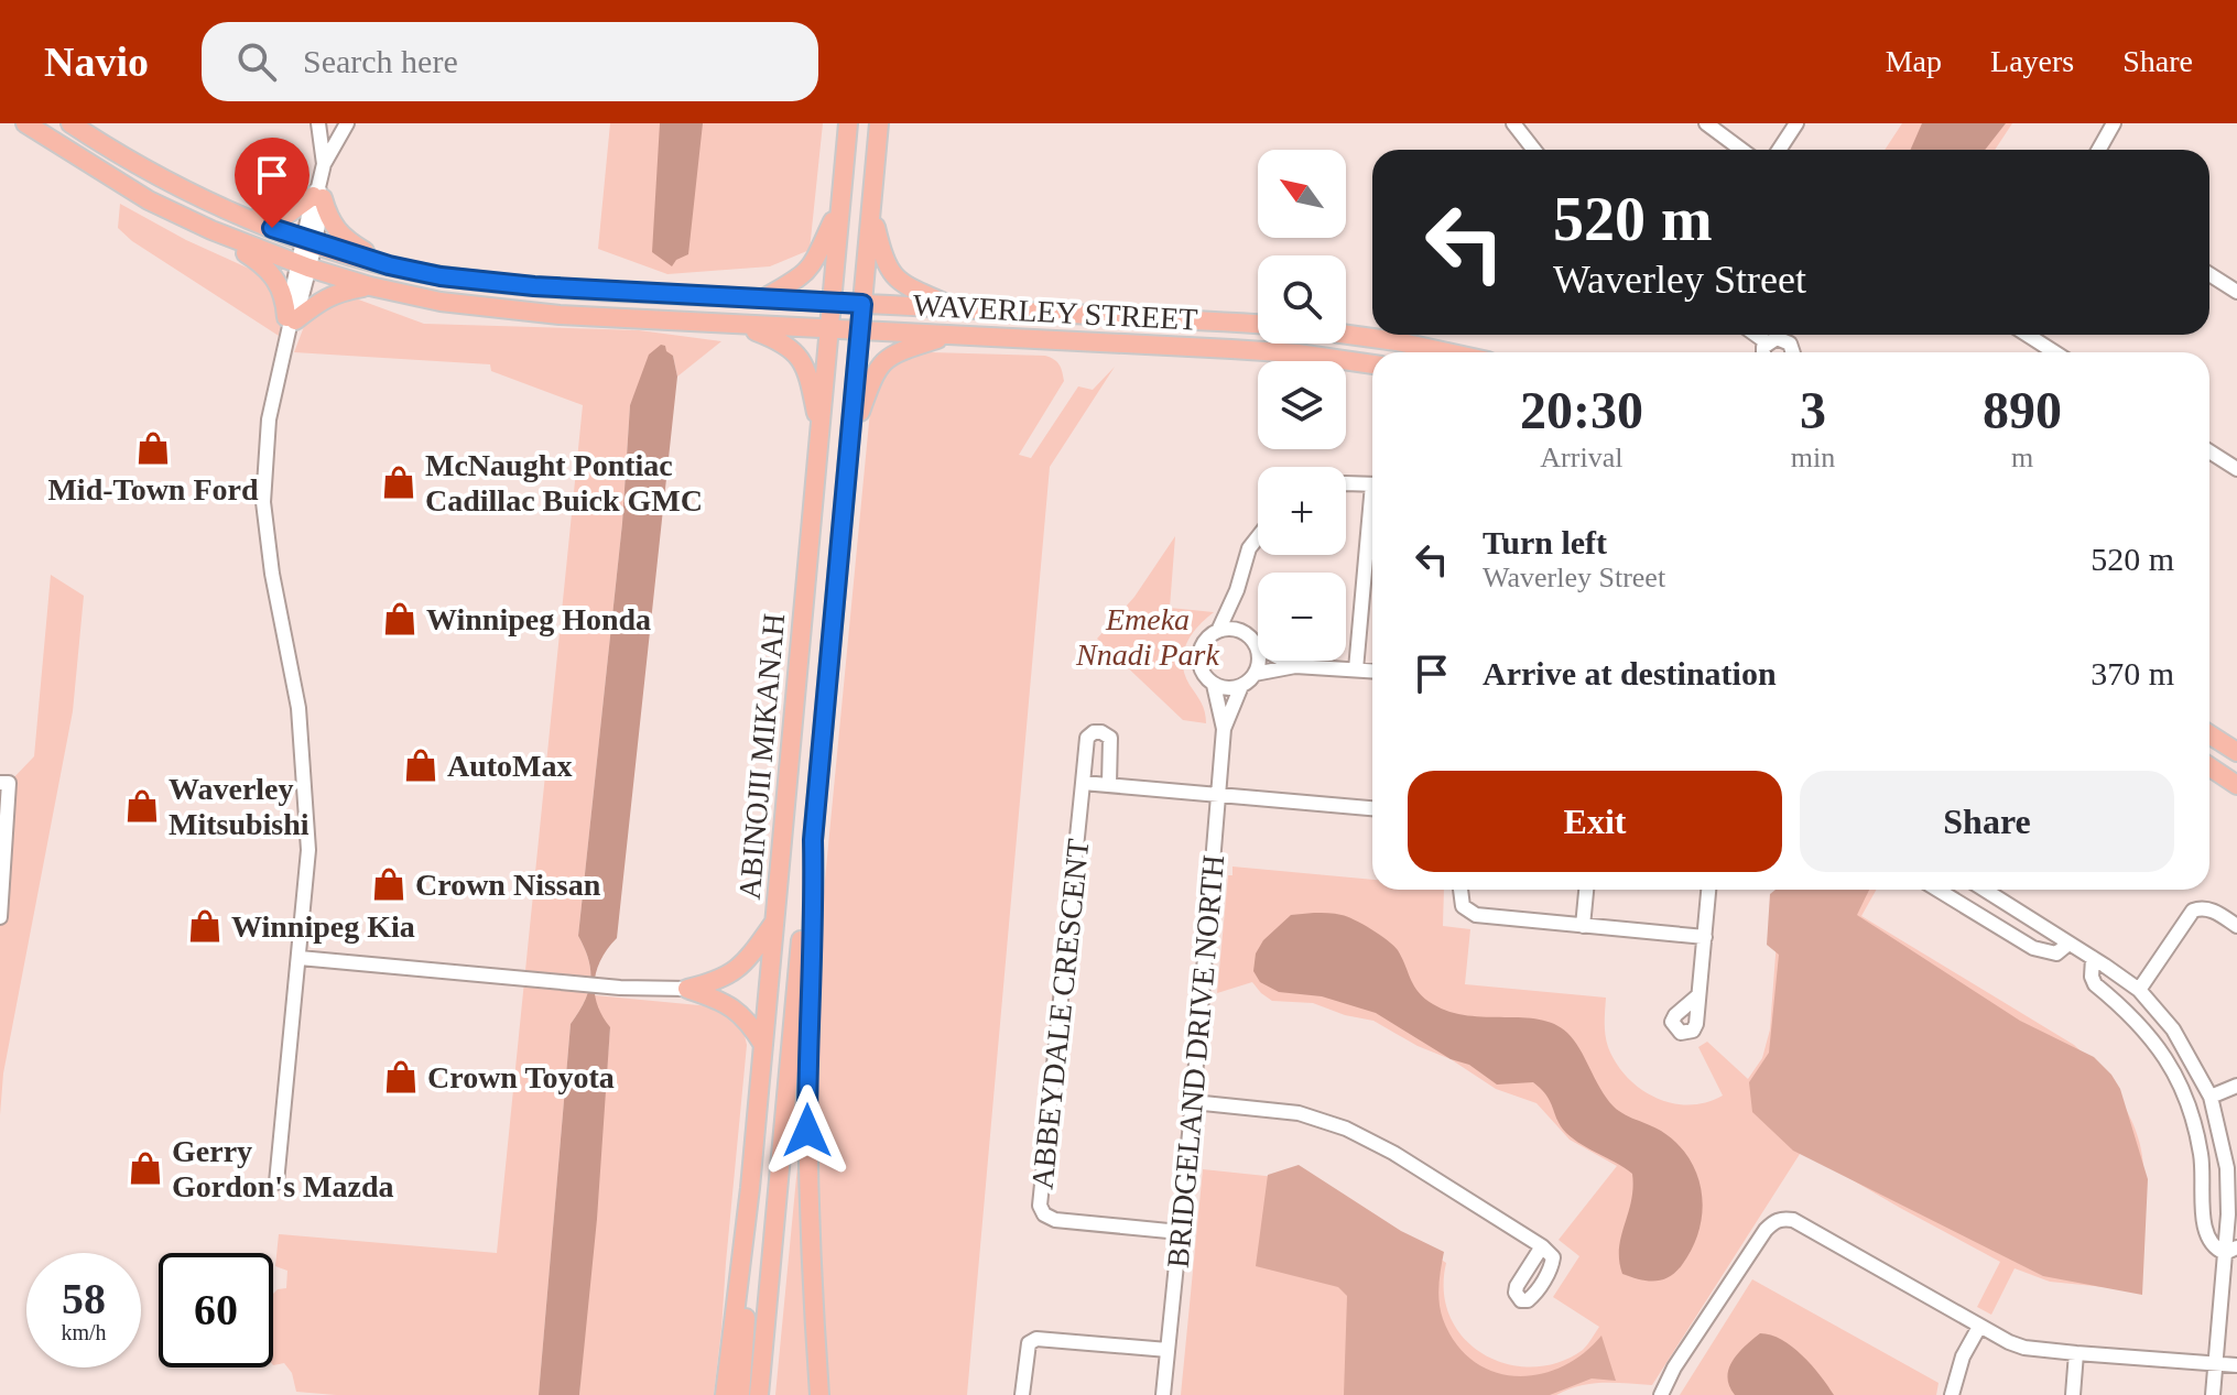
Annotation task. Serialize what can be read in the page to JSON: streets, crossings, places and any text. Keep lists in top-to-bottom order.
{
  "streets": {
    "main road": ["WAVERLEY STREET", "ABINOJII MIKANAH"],
    "street": ["ABBEYDALE CRESCENT", "BRIDGELAND DRIVE NORTH"]
  },
  "crossings": [
    ["WAVERLEY STREET", "ABINOJII MIKANAH"],
    ["ABBEYDALE CRESCENT", "BRIDGELAND DRIVE NORTH"]
  ],
  "parks": ["Emeka Nnadi Park"],
  "places": {
    "shop": [
      "Mid-Town Ford",
      "McNaught Pontiac Cadillac Buick GMC",
      "Winnipeg Honda",
      "AutoMax",
      "Waverley Mitsubishi",
      "Crown Nissan",
      "Winnipeg Kia",
      "Crown Toyota",
      "Gerry Gordon's Mazda"
    ]
  },
  "north": "top left",
  "page": {
    "header": "Navio",
    "search": "Search here",
    "nav": ["Map", "Layers", "Share"],
    "map_buttons": ["+", "−"],
    "turn": ["520 m", "Waverley Street"],
    "eta": [
      "20:30",
      "Arrival",
      "3",
      "min",
      "890",
      "m"
    ],
    "list": [
      {
        "name": "Turn left",
        "note": "Waverley Street",
        "value": "520 m"
      },
      {
        "name": "Arrive at destination",
        "value": "370 m"
      }
    ],
    "buttons": ["Exit", "Share"],
    "speed": "58 km/h",
    "limit": "60"
  }
}
